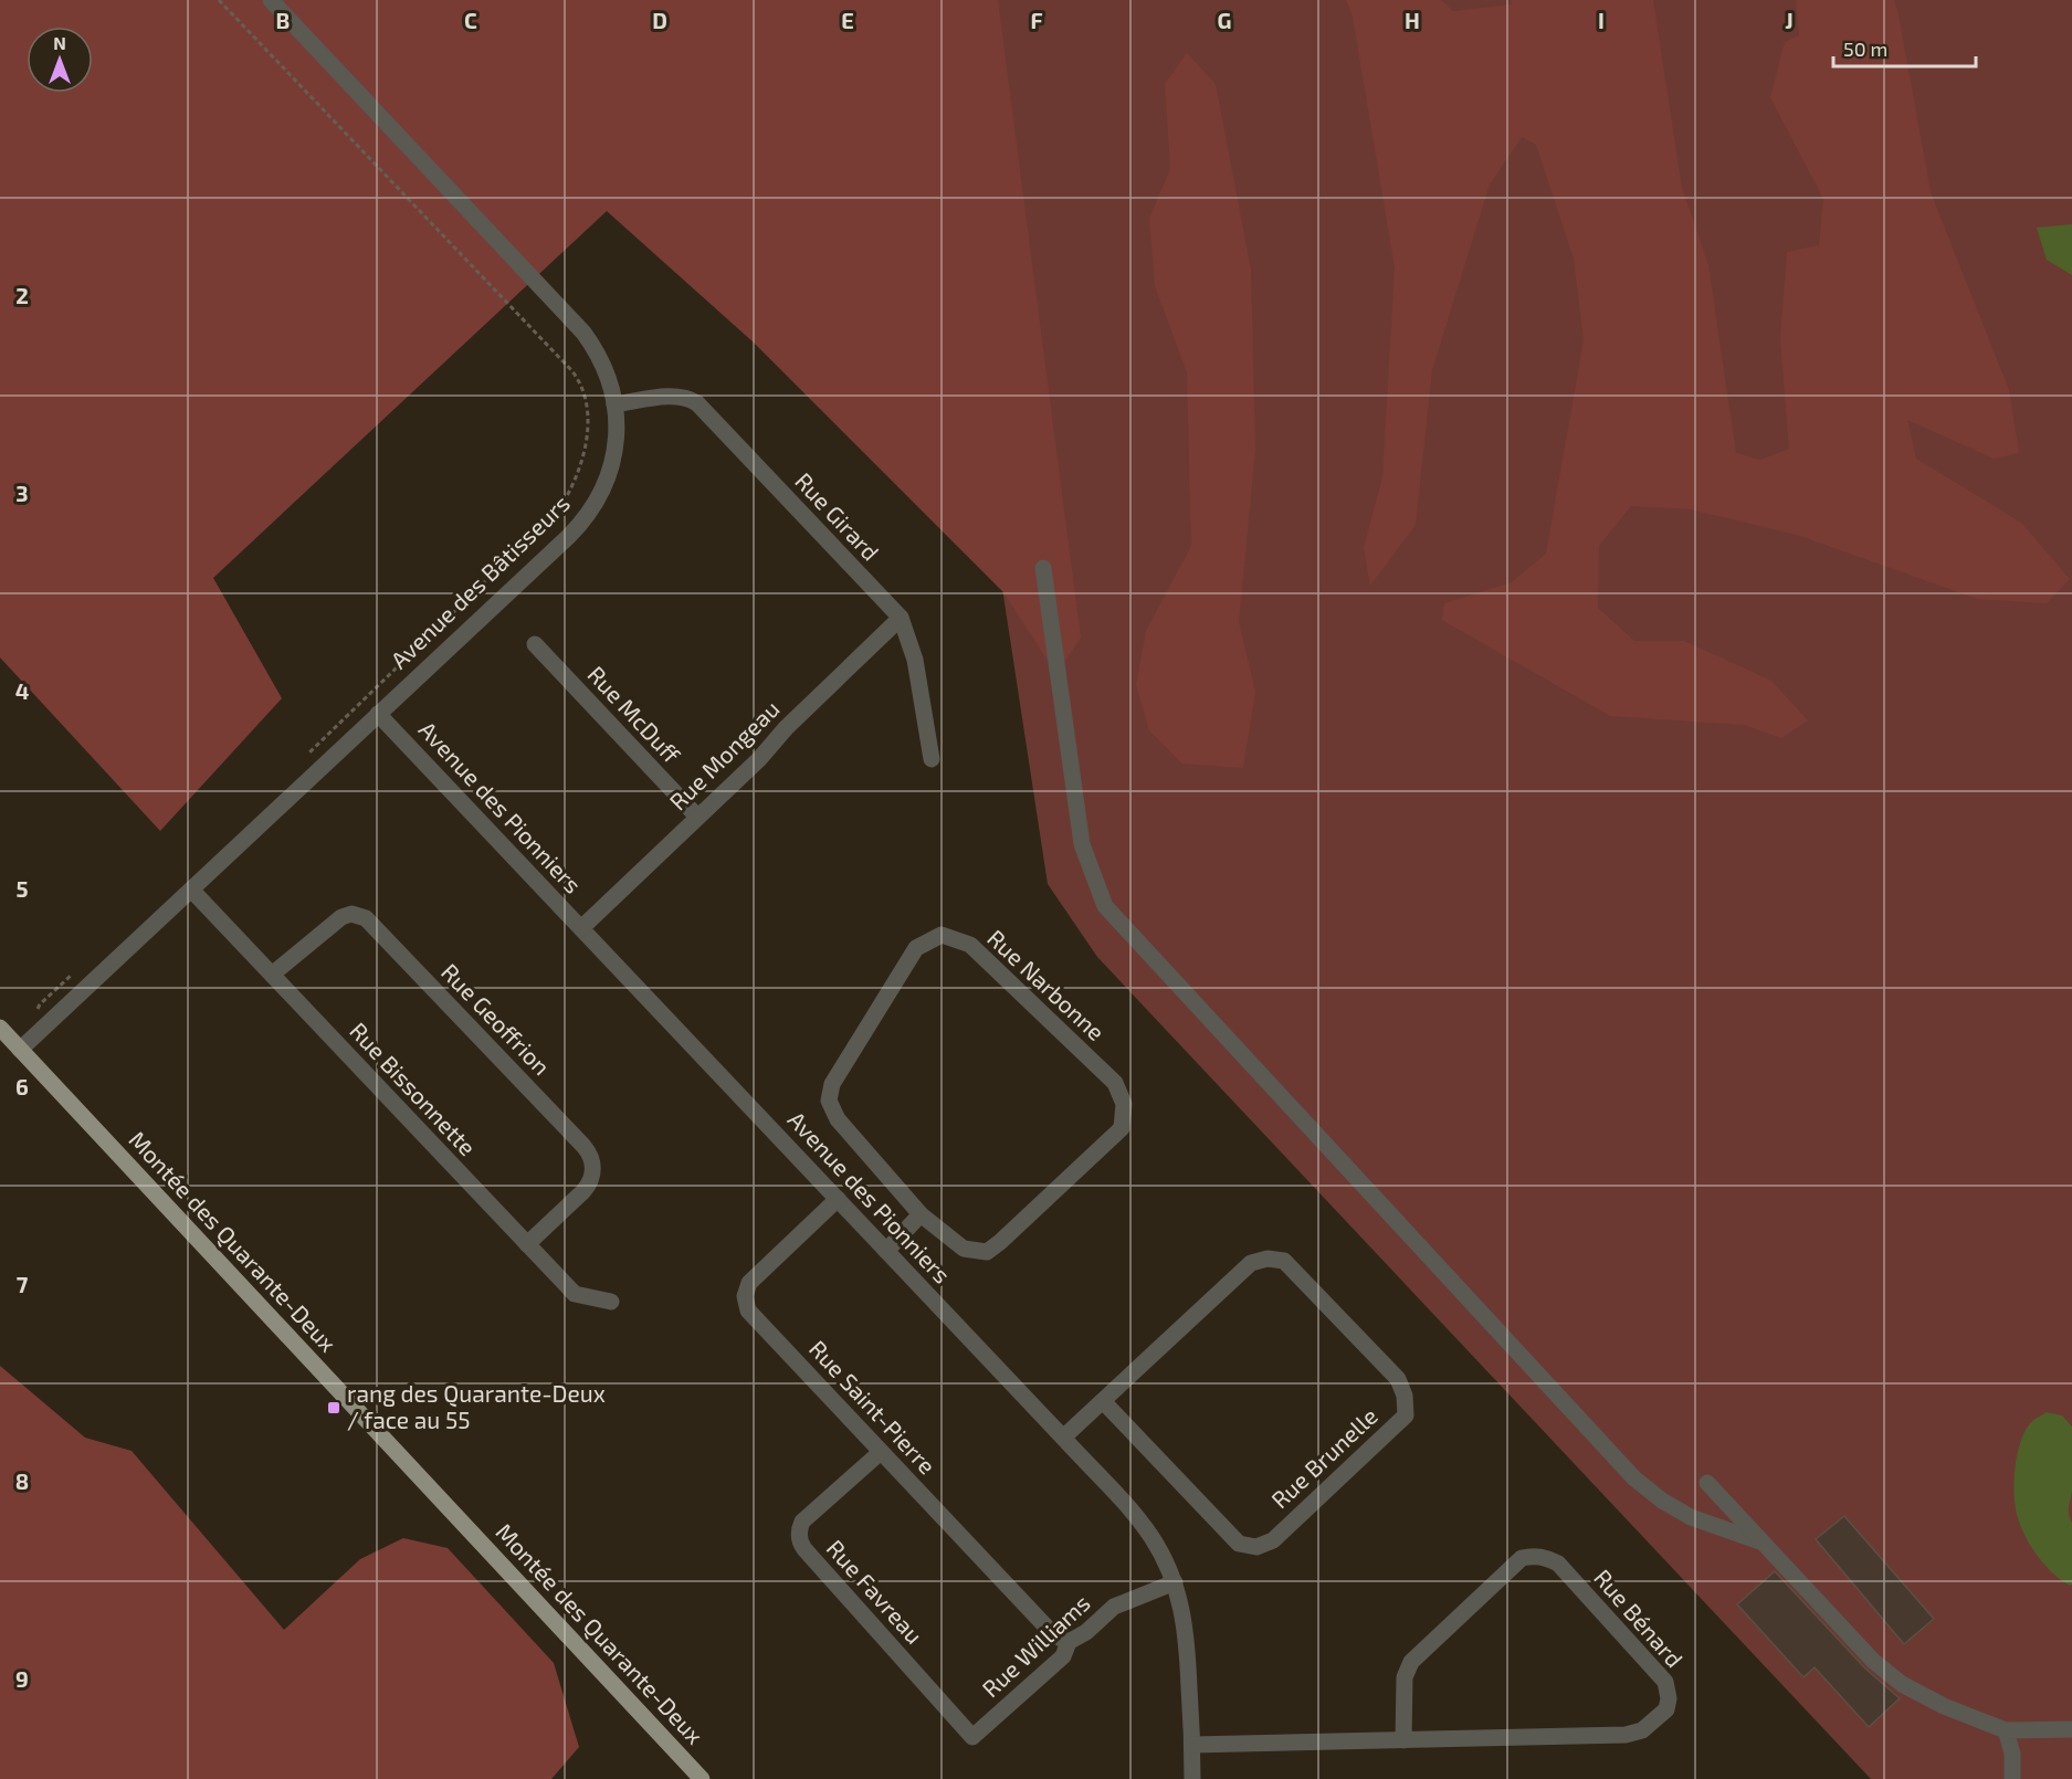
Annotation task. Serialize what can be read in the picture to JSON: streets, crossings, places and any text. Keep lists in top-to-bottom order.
{
  "streets": {
    "main road": ["Montée des Quarante-Deux"],
    "street": [
      "Rue Girard",
      "Avenue des Bâtisseurs",
      "Rue McDuff",
      "Rue Mongeau",
      "Avenue des Pionniers",
      "Rue Narbonne",
      "Rue Geoffrion",
      "Rue Bissonnette",
      "Rue Saint-Pierre",
      "Rue Brunelle",
      "Rue Favreau",
      "Rue Bénard",
      "Rue Williams"
    ]
  },
  "crossings": [
    ["Rue Girard", "Avenue des Bâtisseurs"],
    ["Rue Girard", "Rue Mongeau"],
    ["Avenue des Bâtisseurs", "Avenue des Pionniers"],
    ["Avenue des Bâtisseurs", "Rue Bissonnette"],
    ["Avenue des Bâtisseurs", "Montée des Quarante-Deux"],
    ["Rue McDuff", "Rue Mongeau"],
    ["Rue Mongeau", "Avenue des Pionniers"],
    ["Avenue des Pionniers", "Rue Saint-Pierre"],
    ["Avenue des Pionniers", "Rue Brunelle"],
    ["Avenue des Pionniers", "Rue Bénard"],
    ["Avenue des Pionniers", "Rue Williams"],
    ["Rue Geoffrion", "Rue Bissonnette"],
    ["Rue Saint-Pierre", "Rue Favreau"],
    ["Rue Saint-Pierre", "Rue Williams"],
    ["Rue Favreau", "Rue Williams"]
  ],
  "places": {
    "transit": ["rang des Quarante-Deux / face au 55"]
  },
  "scale_bar": "50 m",
  "north": "top",
  "grid": {
    "columns": [
      "B",
      "C",
      "D",
      "E",
      "F",
      "G",
      "H",
      "I",
      "J"
    ],
    "rows": [
      "2",
      "3",
      "4",
      "5",
      "6",
      "7",
      "8",
      "9"
    ]
  }
}
